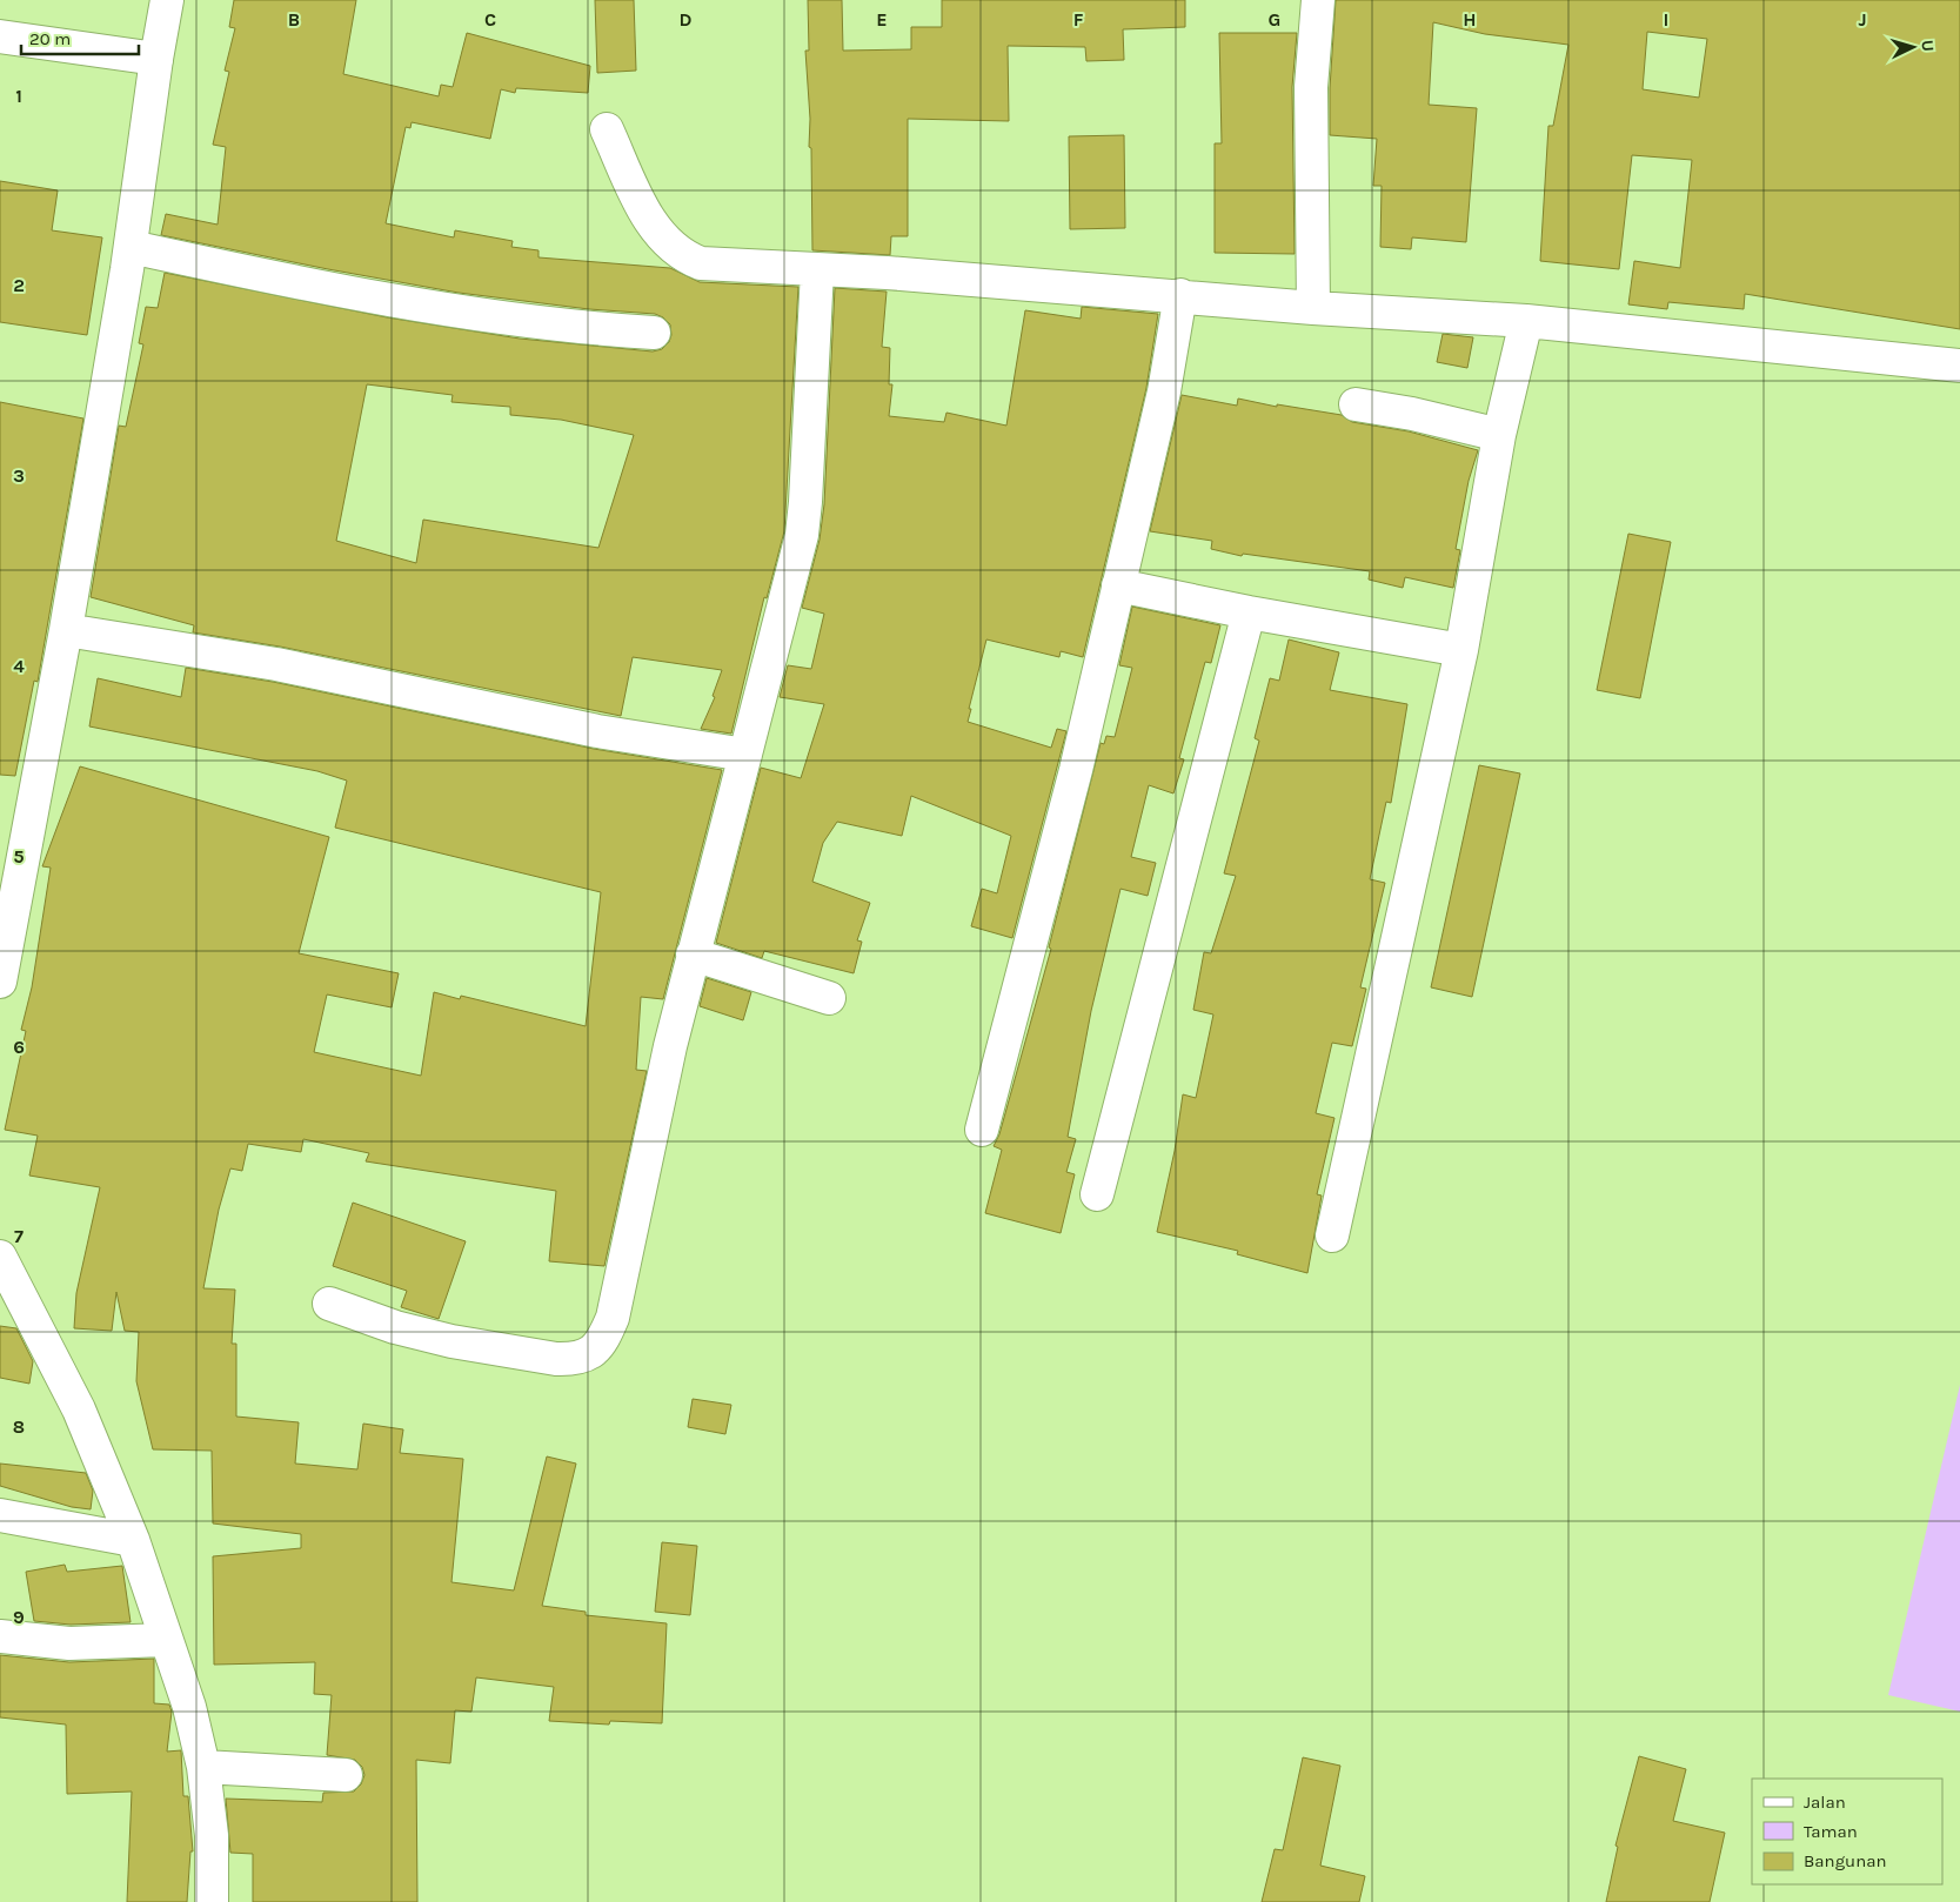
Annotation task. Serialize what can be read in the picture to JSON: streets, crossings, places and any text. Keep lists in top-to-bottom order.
{
  "legend": ["Jalan", "Taman", "Bangunan"],
  "scale_bar": "20 m",
  "north": "right",
  "grid": {
    "columns": [
      "B",
      "C",
      "D",
      "E",
      "F",
      "G",
      "H",
      "I",
      "J"
    ],
    "rows": [
      "1",
      "2",
      "3",
      "4",
      "5",
      "6",
      "7",
      "8",
      "9"
    ]
  }
}
